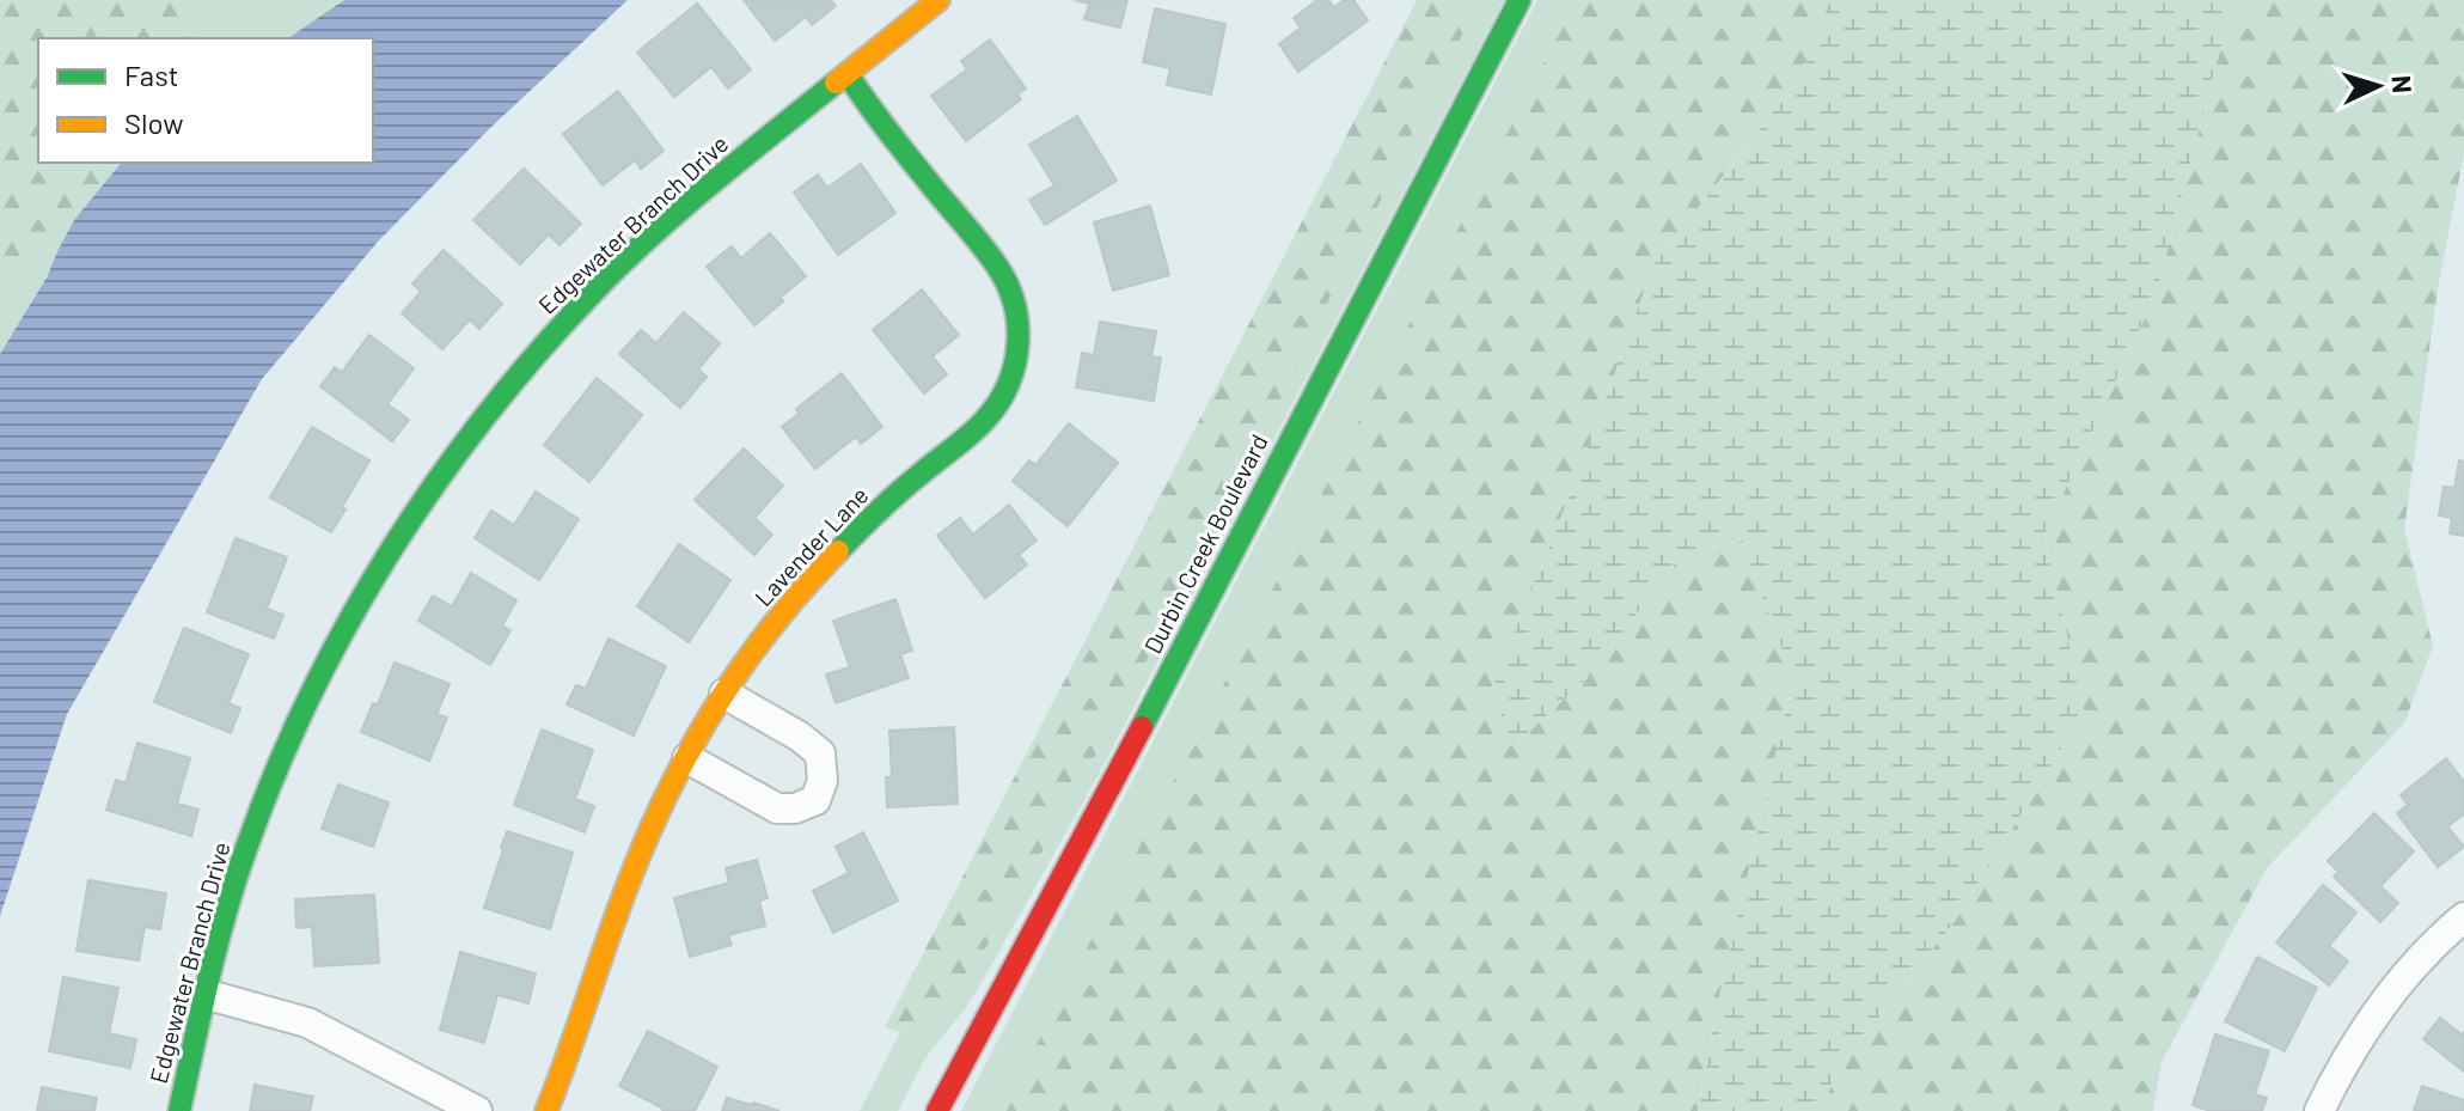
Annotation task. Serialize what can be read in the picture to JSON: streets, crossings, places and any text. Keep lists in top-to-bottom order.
{
  "streets": {
    "street": ["Edgewater Branch Drive", "Durbin Creek Boulevard", "Lavender Lane"]
  },
  "crossings": [
    ["Edgewater Branch Drive", "Lavender Lane"]
  ],
  "legend": ["Fast", "Slow"],
  "north": "right"
}
